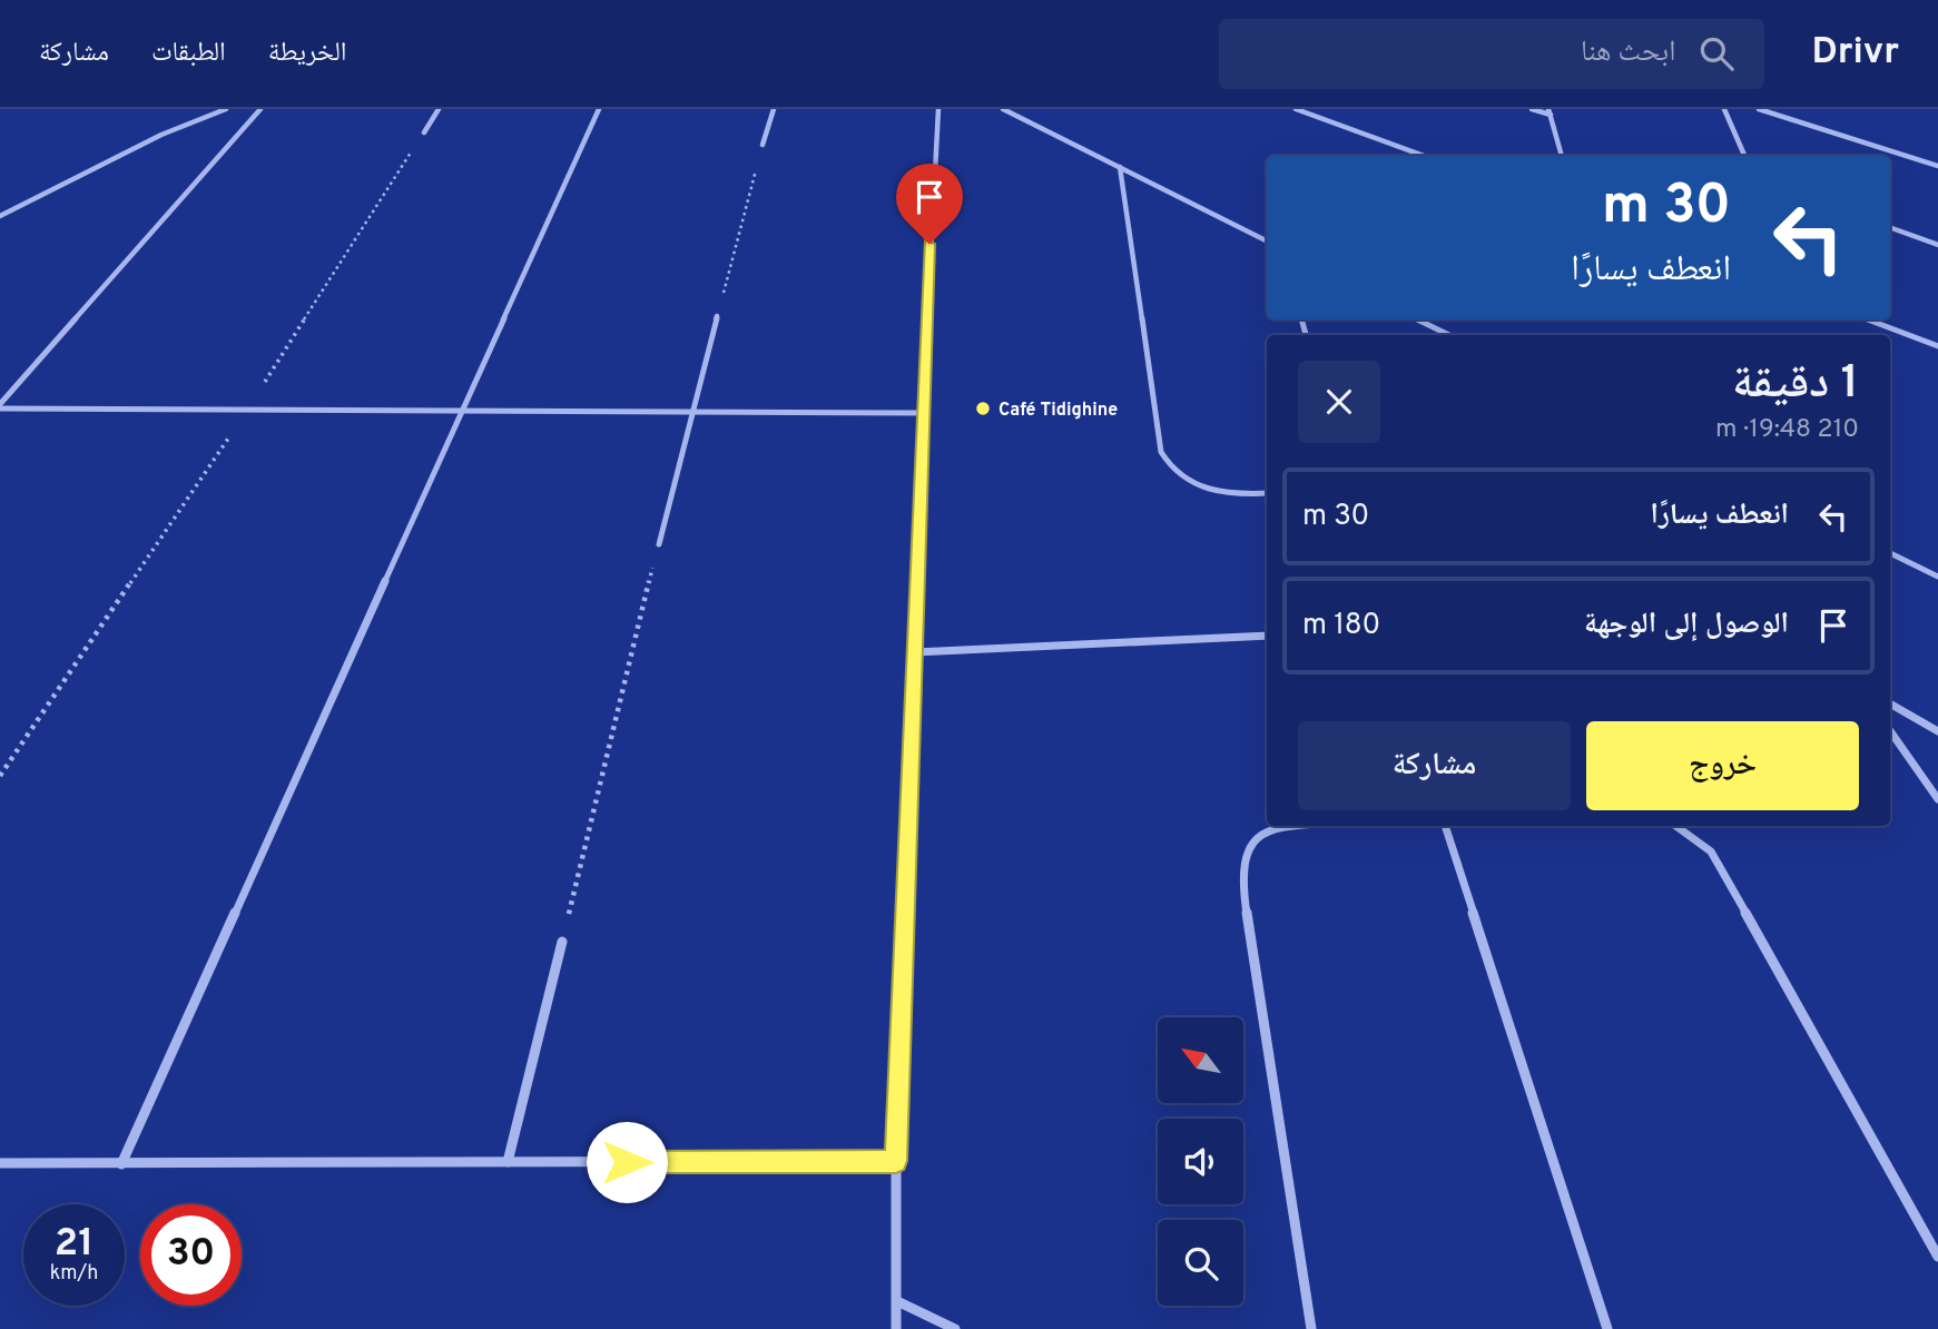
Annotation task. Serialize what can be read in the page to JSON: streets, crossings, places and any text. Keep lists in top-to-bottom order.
{
  "places": ["Café Tidighine"],
  "north": "top left",
  "page": {
    "header": "Drivr",
    "search": "ابحث هنا",
    "nav": ["الخريطة", "الطبقات", "مشاركة"],
    "turn": ["30 m", "انعطف يسارًا"],
    "heading": ["1 دقيقة", "210 m · 19:48"],
    "list": [
      {
        "name": "انعطف يسارًا",
        "value": "30 m"
      },
      {
        "name": "الوصول إلى الوجهة",
        "value": "180 m"
      }
    ],
    "buttons": ["خروج", "مشاركة"],
    "speed": "21 km/h",
    "limit": "30"
  }
}
